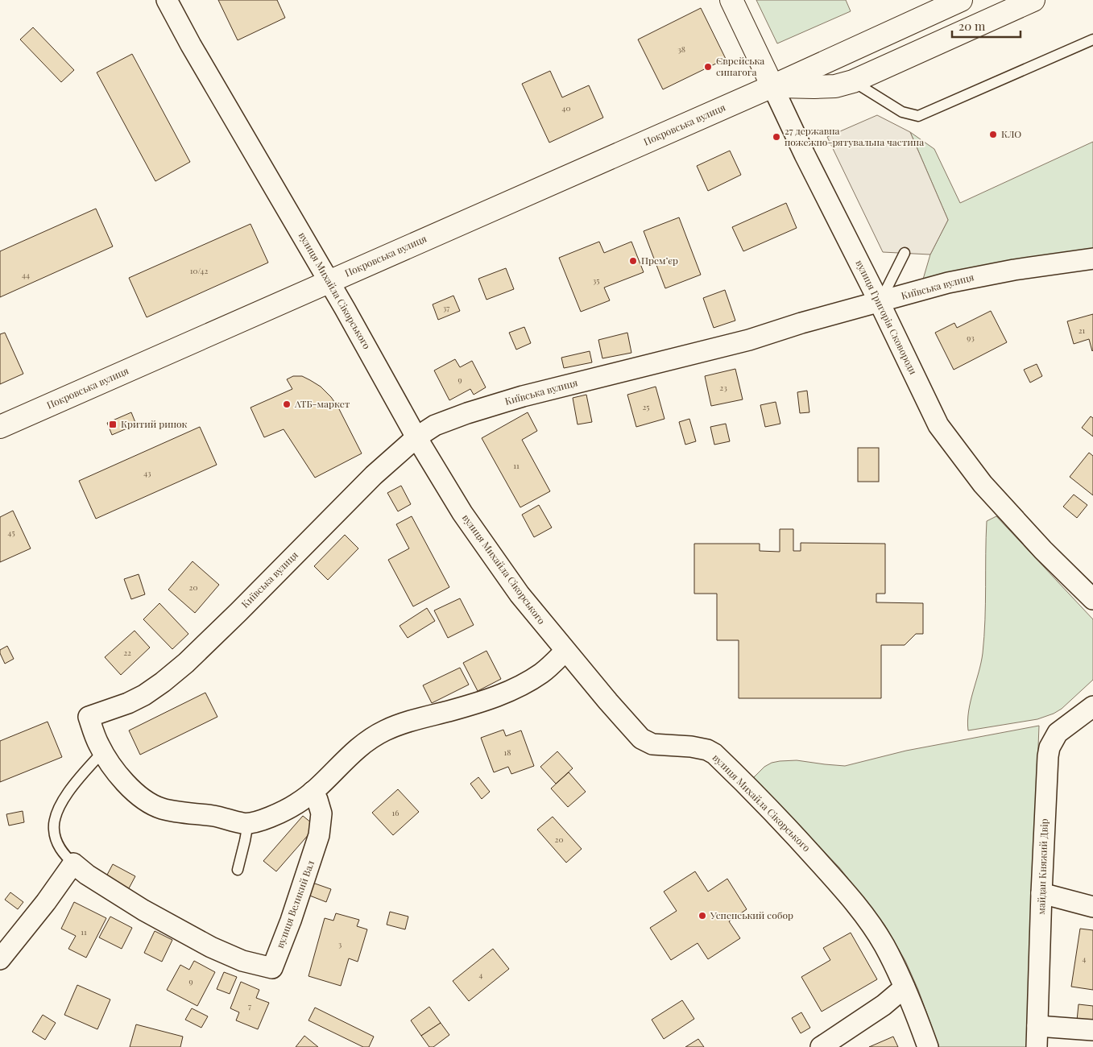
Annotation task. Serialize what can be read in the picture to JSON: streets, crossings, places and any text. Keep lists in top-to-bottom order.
{
  "streets": {
    "main road": ["Покровська вулиця", "вулиця Григорія Сковороди"],
    "street": [
      "Київська вулиця",
      "вулиця Михайла Сікорського",
      "майдан Княжий Двір",
      "вулиця Великий Вал"
    ]
  },
  "crossings": [
    ["Покровська вулиця", "вулиця Михайла Сікорського"],
    ["Покровська вулиця", "вулиця Григорія Сковороди"],
    ["Київська вулиця", "вулиця Михайла Сікорського"],
    ["Київська вулиця", "вулиця Григорія Сковороди"]
  ],
  "places": {
    "other": [
      "Єврейська синагога",
      "КЛО",
      "27 державна пожежно-рятувальна частина",
      "Прем’єр",
      "АТБ-маркет",
      "Успенський собор"
    ],
    "transit": ["Критий ринок"]
  },
  "house_numbers": [
    "38",
    "40",
    "10/42",
    "44",
    "35",
    "37",
    "21",
    "93",
    "9",
    "23",
    "25",
    "11",
    "43",
    "45",
    "20",
    "22",
    "18",
    "16",
    "20",
    "11",
    "3",
    "4",
    "4",
    "9",
    "7"
  ],
  "scale_bar": "20 m"
}
